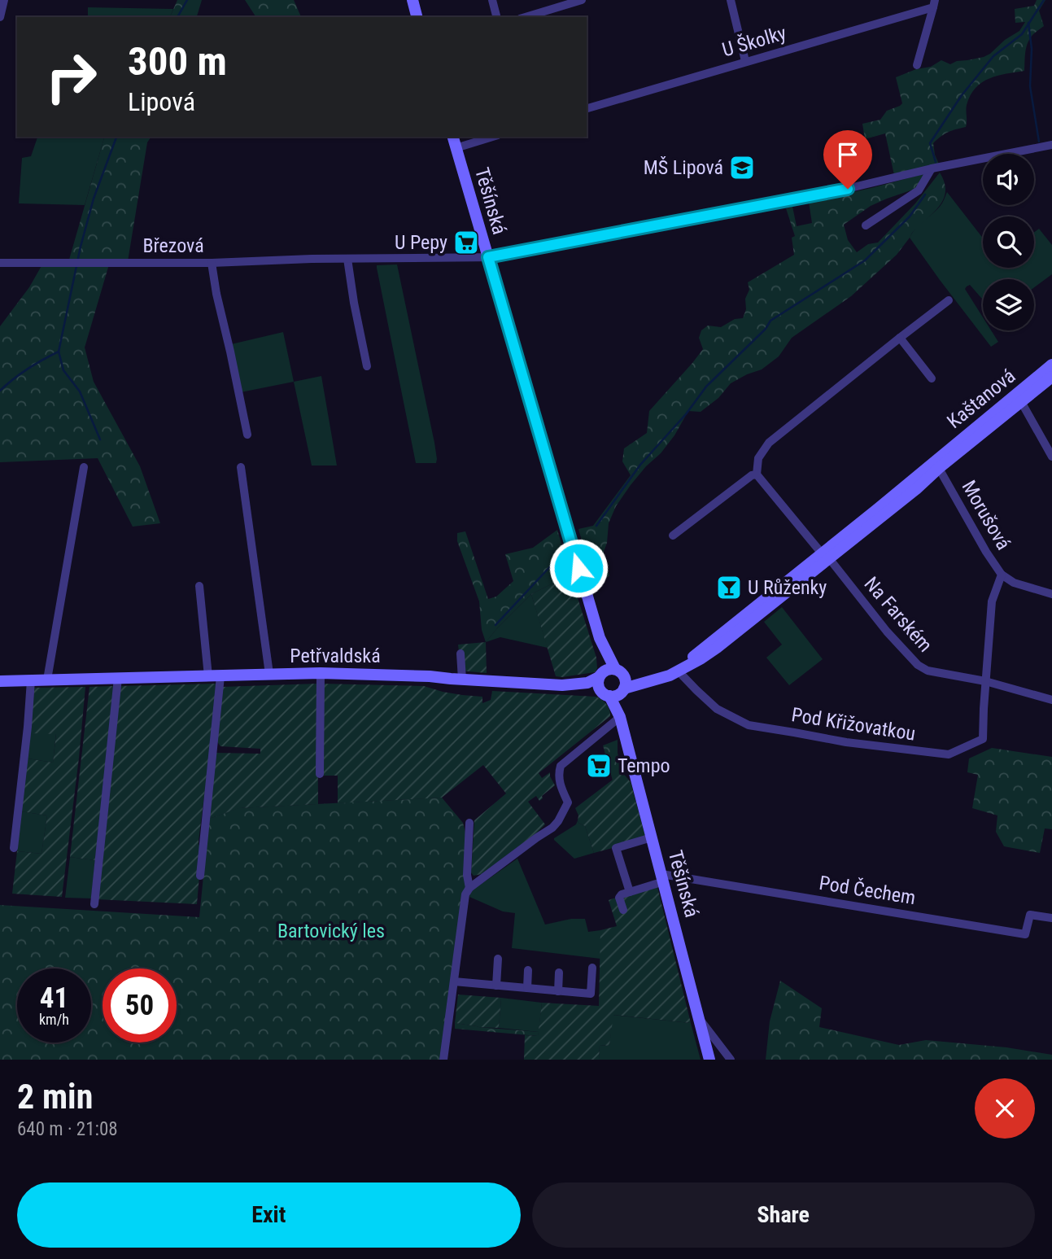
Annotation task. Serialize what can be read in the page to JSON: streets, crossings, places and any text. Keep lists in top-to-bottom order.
{
  "streets": {
    "main road": ["Těšínská", "Kaštanová", "Petřvaldská"],
    "street": [
      "U Školky",
      "Březová",
      "Morušová",
      "Na Farském",
      "Pod Křižovatkou",
      "Pod Čechem"
    ]
  },
  "crossings": [
    ["Těšínská", "Březová"],
    ["Těšínská", "Kaštanová"],
    ["Těšínská", "Petřvaldská"],
    ["Těšínská", "Pod Čechem"],
    ["Kaštanová", "Morušová"],
    ["Kaštanová", "Na Farském"],
    ["Kaštanová", "Petřvaldská"],
    ["Kaštanová", "Pod Křižovatkou"],
    ["Morušová", "Na Farském"],
    ["Morušová", "Pod Křižovatkou"],
    ["Na Farském", "Pod Křižovatkou"]
  ],
  "parks": ["Bartovický les"],
  "places": {
    "school or university": ["MŠ Lipová"],
    "supermarket": ["U Pepy", "Tempo"],
    "bar": ["U Růženky"]
  },
  "page": {
    "turn": ["300 m", "Lipová"],
    "speed": "41 km/h",
    "limit": "50",
    "heading": ["2 min", "640 m · 21:08"],
    "buttons": ["Exit", "Share"]
  }
}
